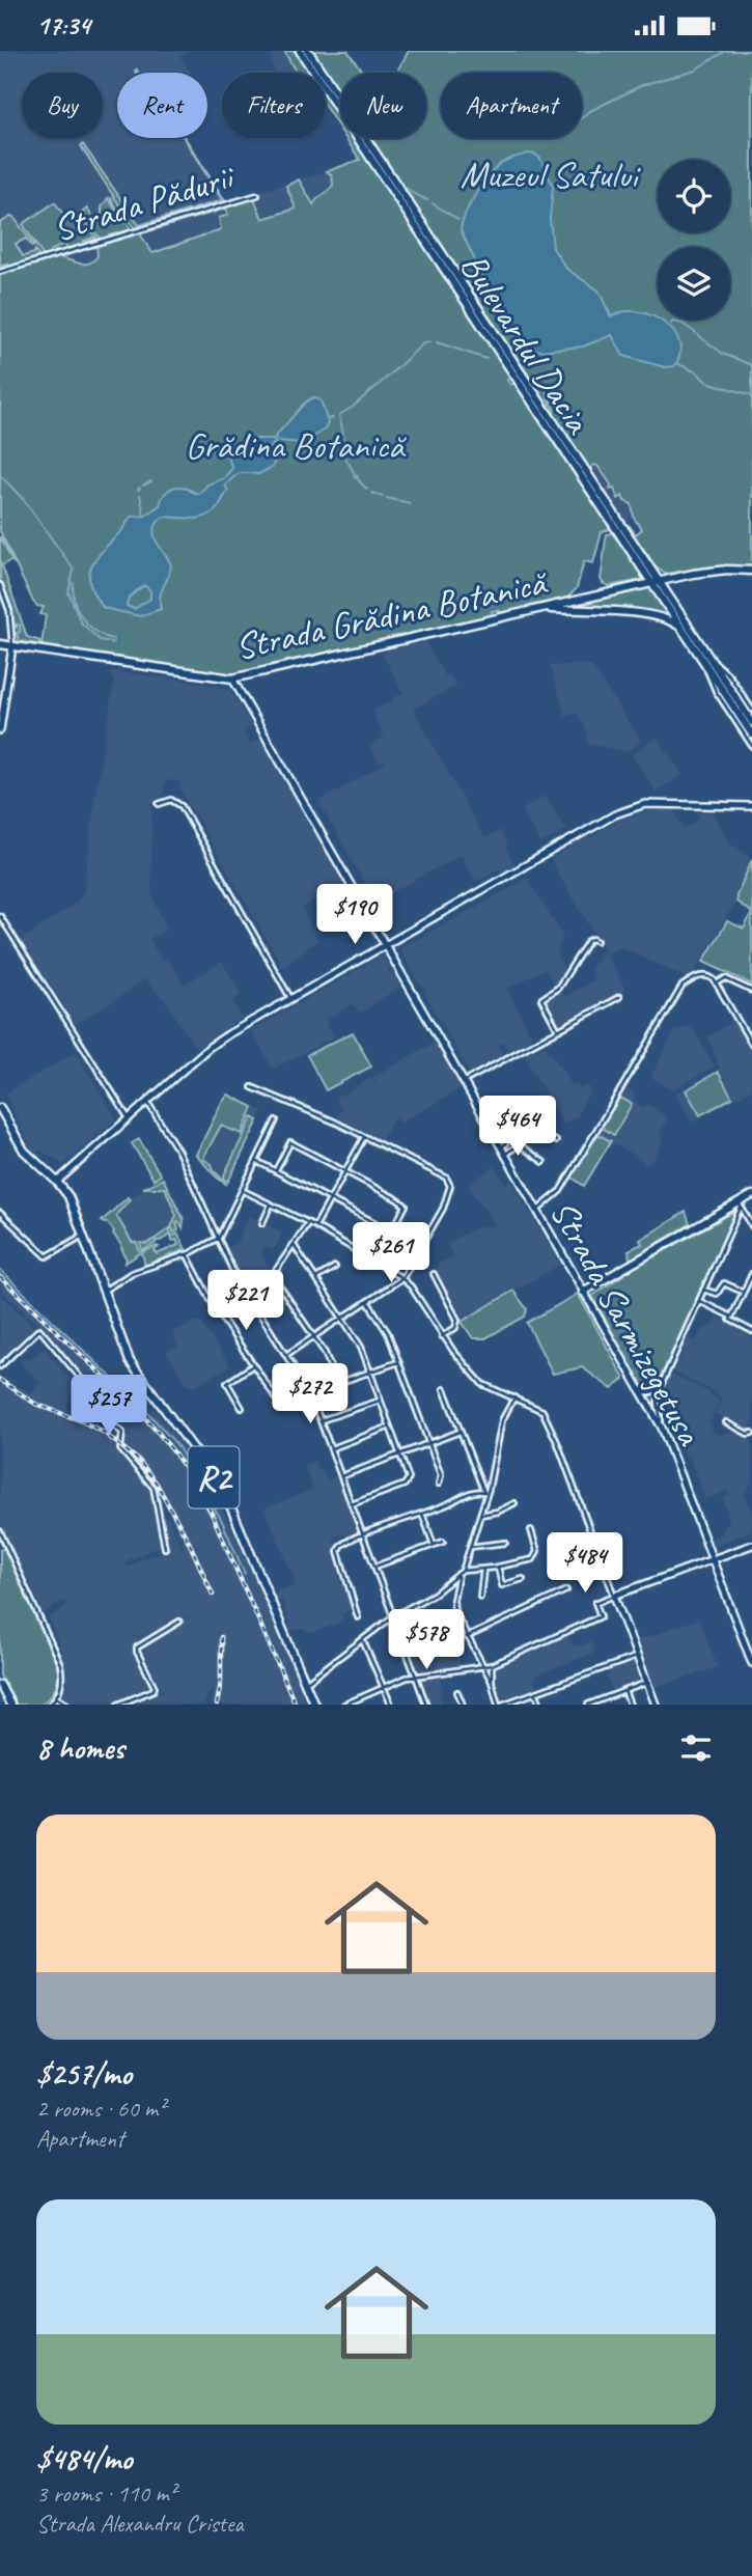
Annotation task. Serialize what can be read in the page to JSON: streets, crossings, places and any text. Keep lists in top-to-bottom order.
{
  "streets": {
    "main road": [
      "Bulevardul Dacia",
      "Strada Grădina Botanică",
      "Strada Sarmizegetusa",
      "R2"
    ],
    "street": ["Strada Pădurii"]
  },
  "crossings": [
    ["Bulevardul Dacia", "Strada Grădina Botanică"],
    ["Strada Grădina Botanică", "Strada Sarmizegetusa"]
  ],
  "parks": ["Muzeul Satului", "Grădina Botanică"],
  "page": {
    "status": "17:34",
    "chip": [
      "Buy",
      "Rent",
      "Filters",
      "New",
      "Apartment"
    ],
    "price": [
      "$190",
      "$464",
      "$261",
      "$221",
      "$272",
      "$257",
      "$484",
      "$578"
    ],
    "heading": "8 homes",
    "list": [
      {
        "name": "$257/mo",
        "note": "2 rooms · 60 m² · Apartment"
      },
      {
        "name": "$484/mo",
        "note": "3 rooms · 110 m² · Strada Alexandru Cristea"
      }
    ]
  }
}
